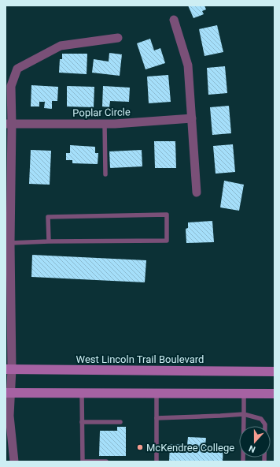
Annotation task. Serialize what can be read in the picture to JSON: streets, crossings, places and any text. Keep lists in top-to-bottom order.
{
  "streets": {
    "main road": ["West Lincoln Trail Boulevard"],
    "street": ["Poplar Circle"]
  },
  "places": ["McKendree College"],
  "north": "bottom"
}
